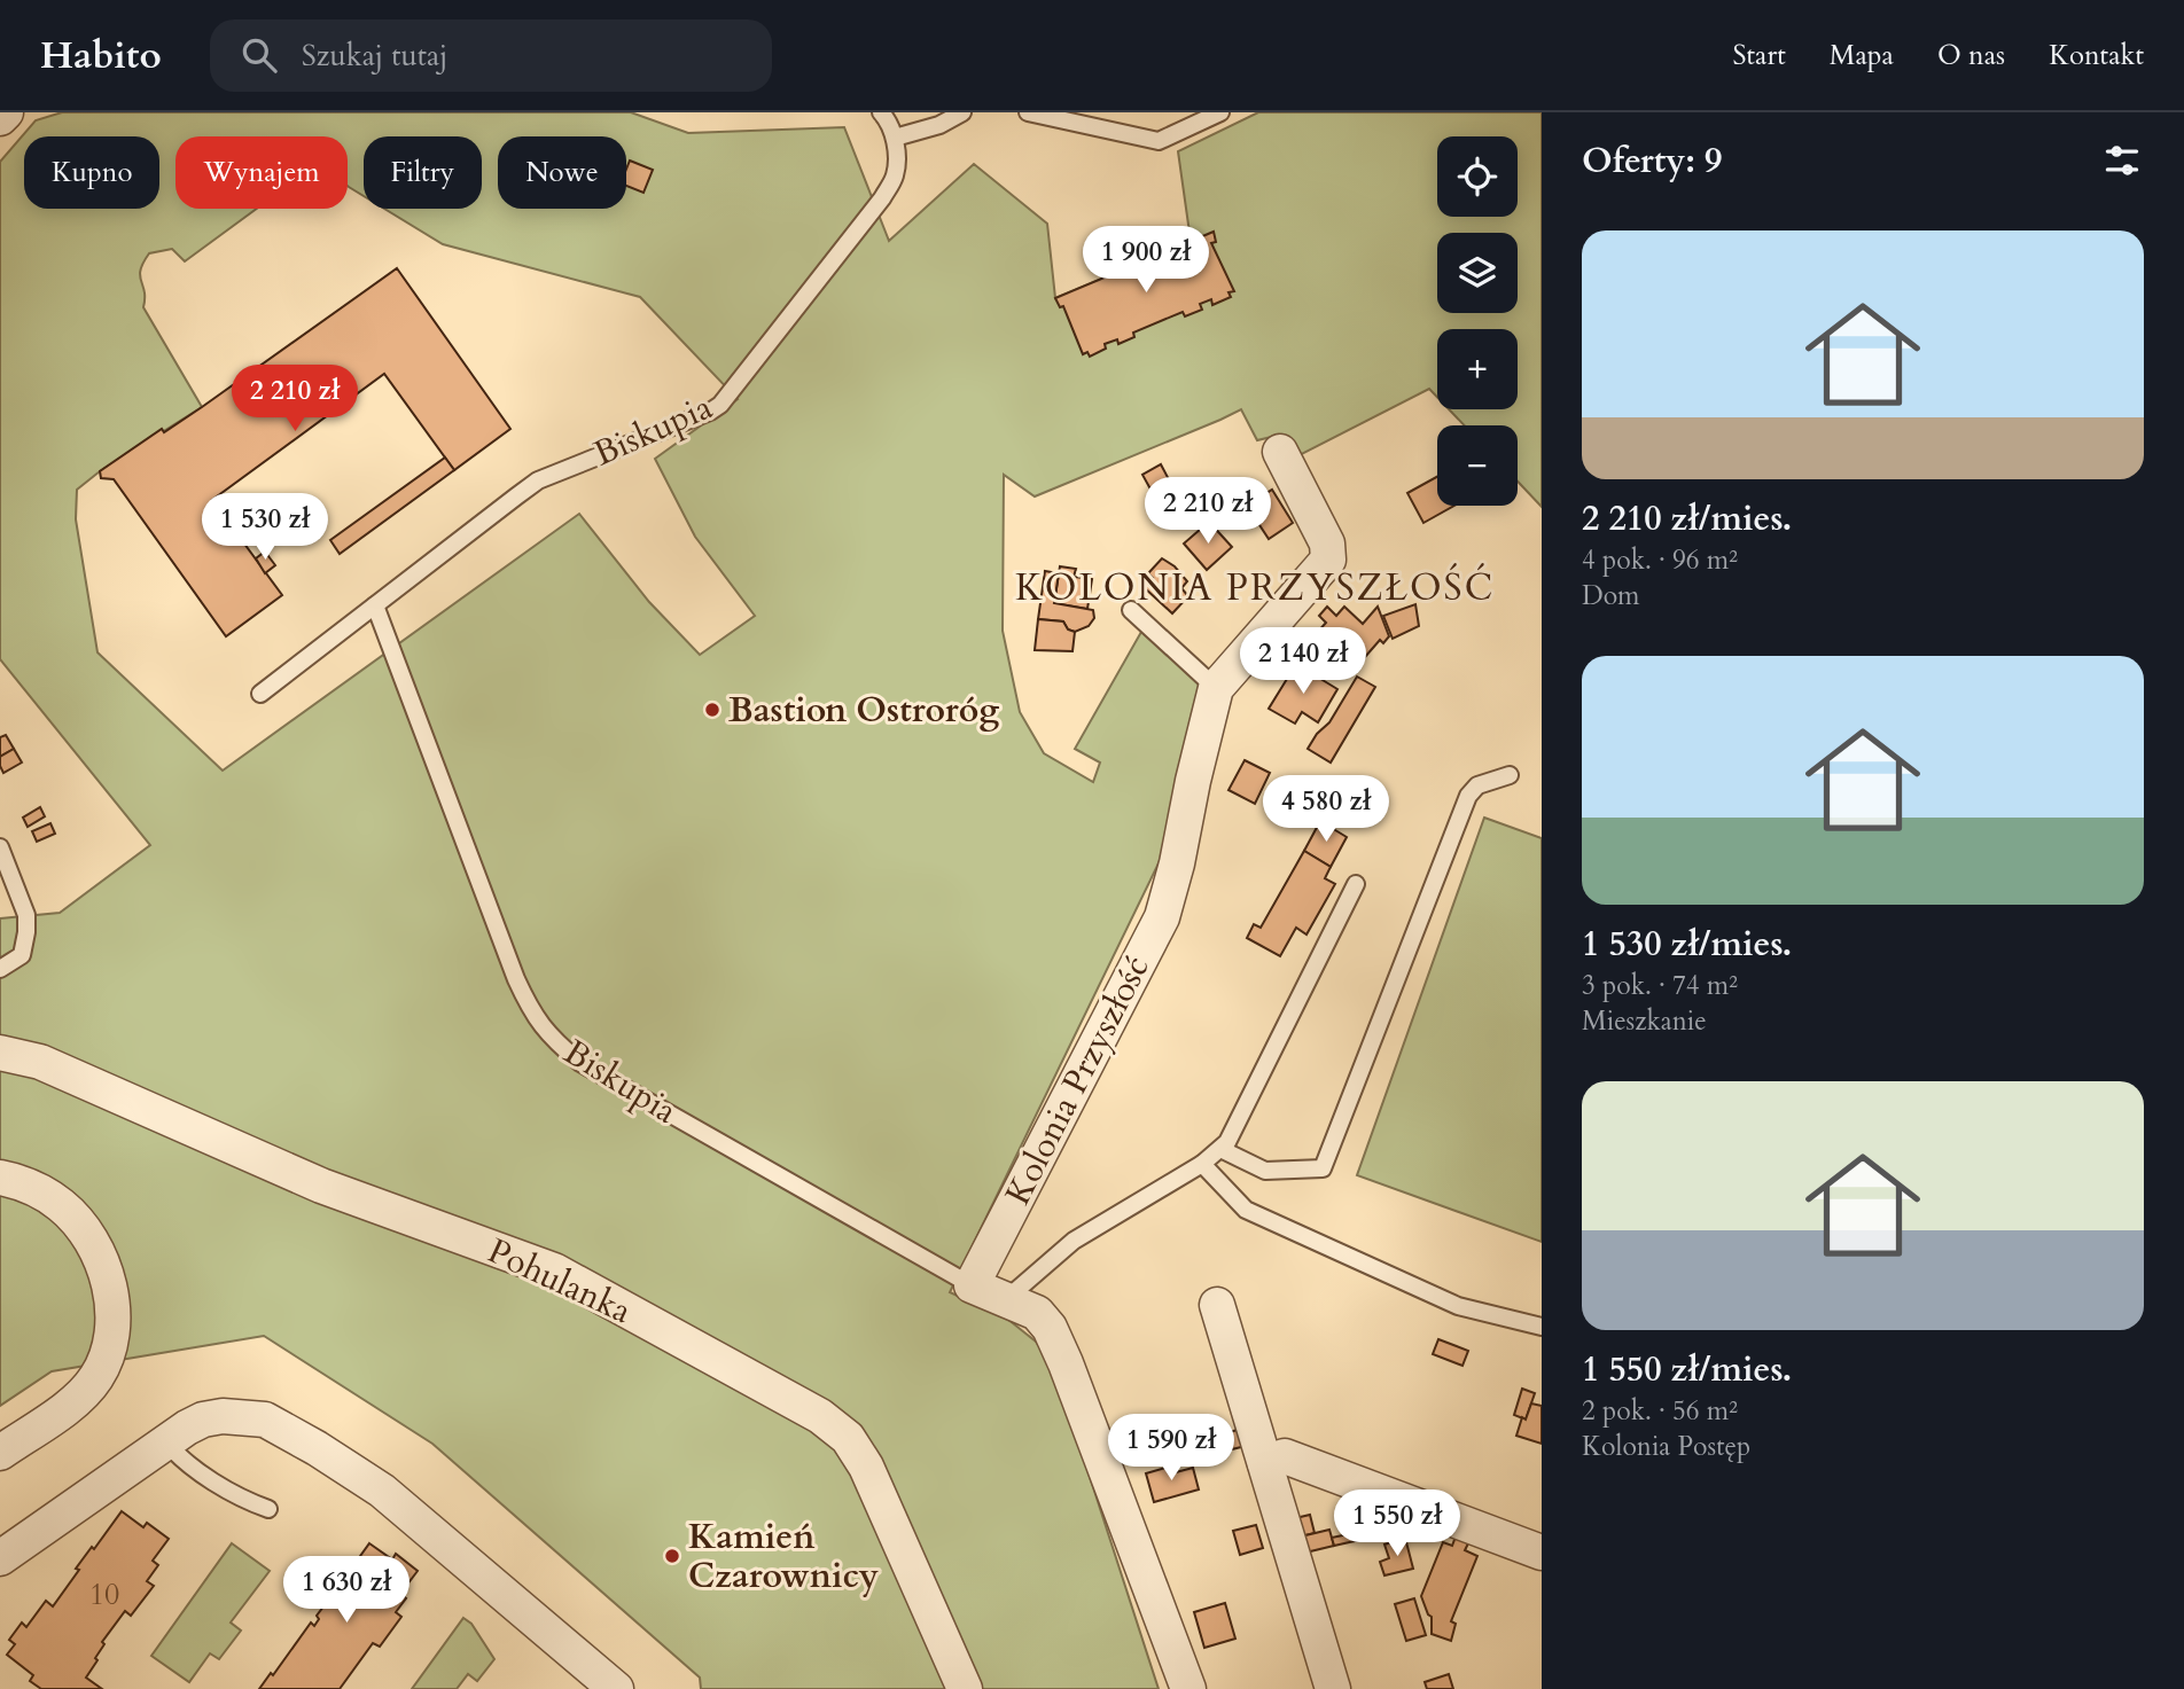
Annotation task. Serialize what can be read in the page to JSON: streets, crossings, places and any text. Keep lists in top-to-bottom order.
{
  "streets": {
    "street": ["Kolonia Przyszłość", "Pohulanka"],
    "lane": ["Biskupia"]
  },
  "crossings": [
    ["Biskupia", "Kolonia Przyszłość"]
  ],
  "districts": ["KOLONIA PRZYSZŁOŚĆ"],
  "places": ["Bastion Ostroróg", "Kamień Czarownicy"],
  "house_numbers": ["10"],
  "page": {
    "header": "Habito",
    "search": "Szukaj tutaj",
    "nav": [
      "Start",
      "Mapa",
      "O nas",
      "Kontakt"
    ],
    "heading": "Oferty: 9",
    "map_buttons": ["+", "−"],
    "chip": [
      "Kupno",
      "Wynajem",
      "Filtry",
      "Nowe"
    ],
    "list": [
      {
        "name": "2 210 zł/mies.",
        "note": "4 pok. · 96 m² · Dom"
      },
      {
        "name": "1 530 zł/mies.",
        "note": "3 pok. · 74 m² · Mieszkanie"
      },
      {
        "name": "1 550 zł/mies.",
        "note": "2 pok. · 56 m² · Kolonia Postęp"
      }
    ],
    "price": [
      "1 900 zł",
      "2 210 zł",
      "2 210 zł",
      "1 530 zł",
      "2 140 zł",
      "4 580 zł",
      "1 590 zł",
      "1 550 zł",
      "1 630 zł"
    ]
  }
}
